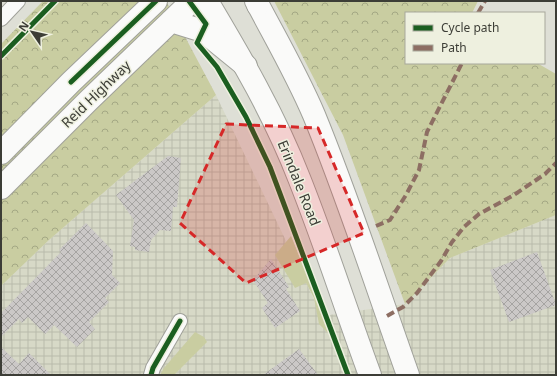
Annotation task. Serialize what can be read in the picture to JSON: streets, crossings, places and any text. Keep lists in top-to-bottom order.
{
  "streets": {
    "main road": ["Reid Highway", "Erindale Road"]
  },
  "legend": ["Cycle path", "Path"],
  "north": "top left"
}
